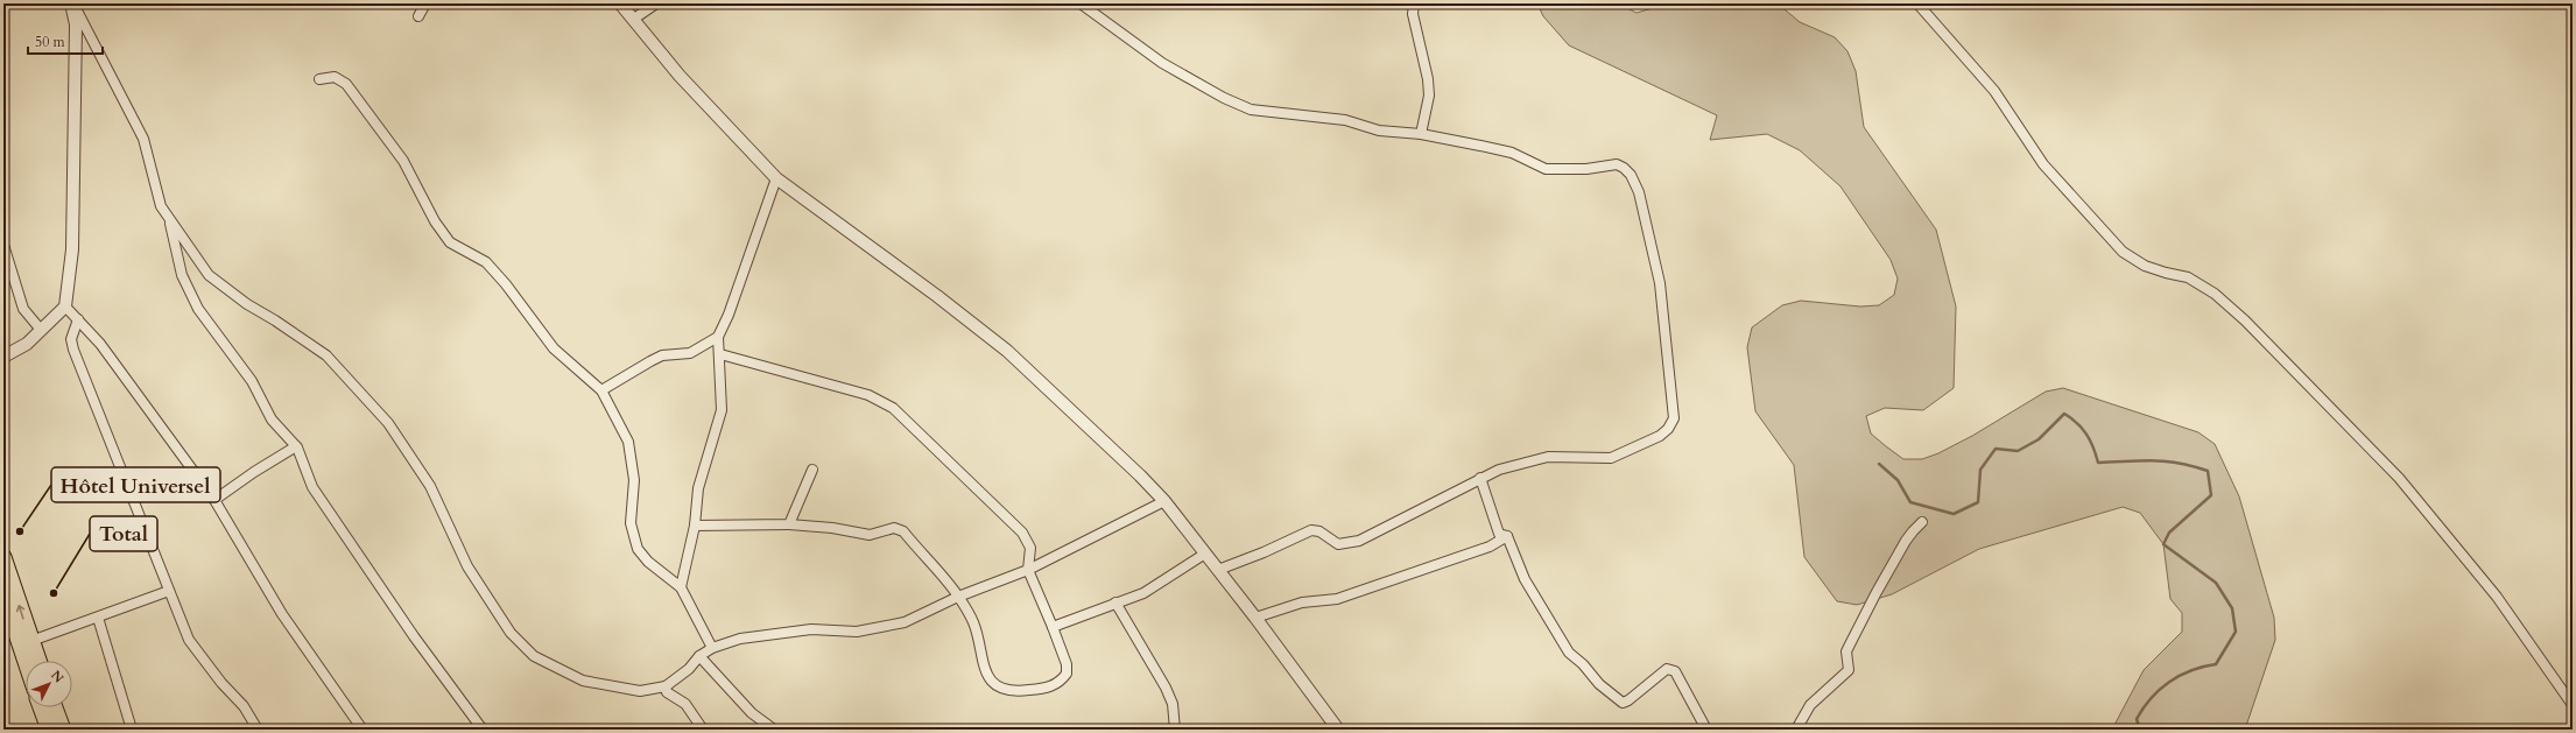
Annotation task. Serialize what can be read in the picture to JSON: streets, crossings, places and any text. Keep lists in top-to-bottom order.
{
  "places": ["Hôtel Universel", "Total"],
  "scale_bar": "50 m",
  "north": "top right"
}
